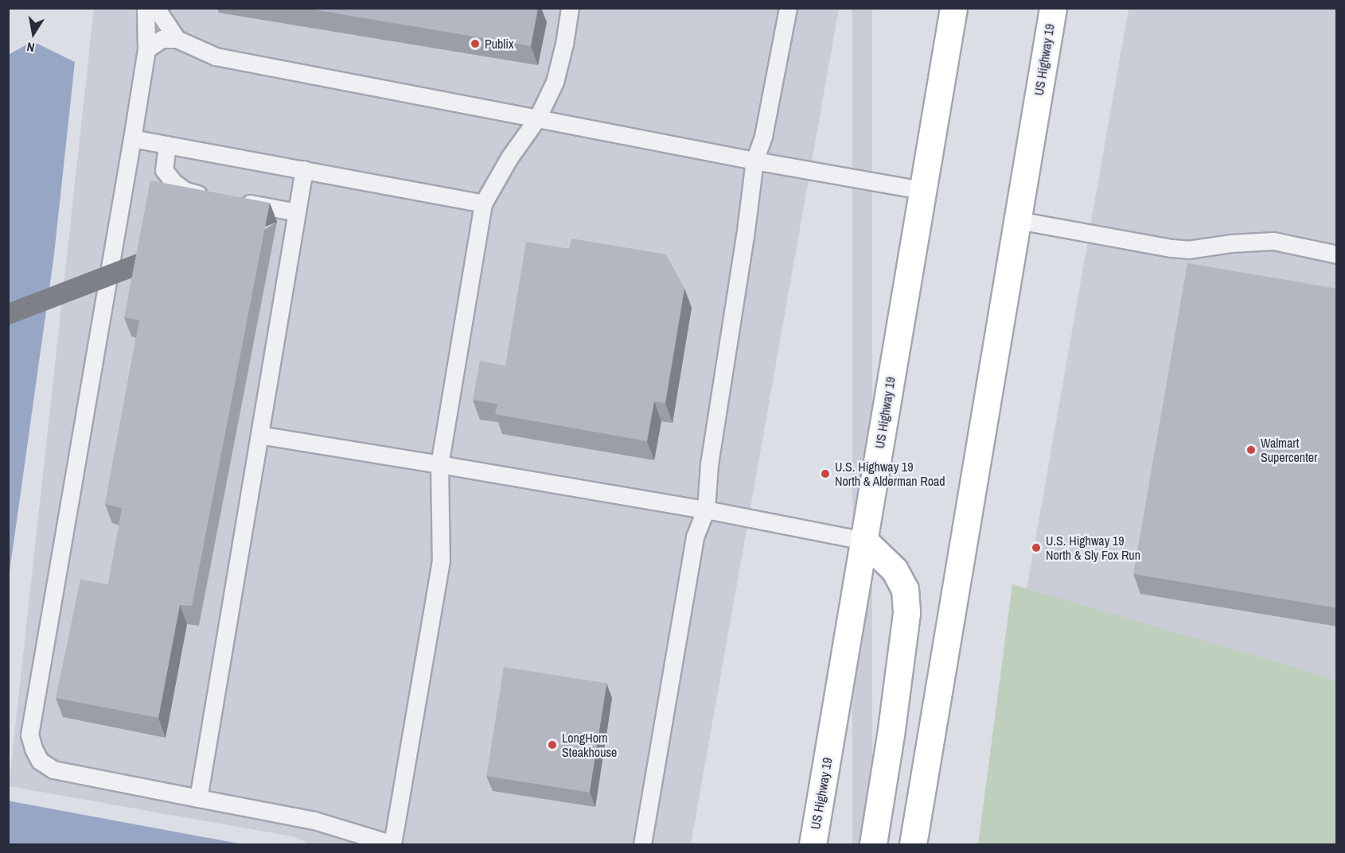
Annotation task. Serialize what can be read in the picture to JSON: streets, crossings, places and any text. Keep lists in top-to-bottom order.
{
  "streets": {
    "highway": ["US Highway 19"]
  },
  "places": [
    "Publix",
    "Walmart Supercenter",
    "U.S. Highway 19 North & Alderman Road",
    "U.S. Highway 19 North & Sly Fox Run",
    "LongHorn Steakhouse"
  ],
  "north": "bottom"
}
